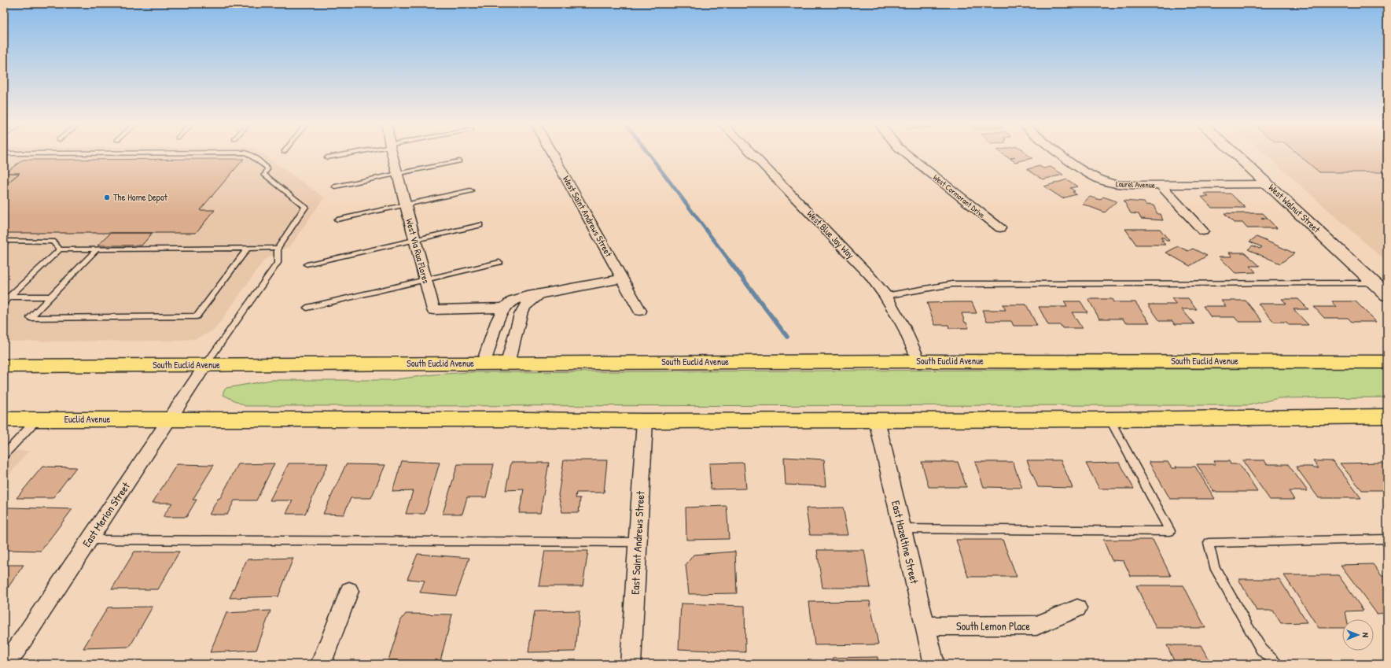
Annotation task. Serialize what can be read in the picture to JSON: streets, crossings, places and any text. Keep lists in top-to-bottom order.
{
  "streets": {
    "main road": ["South Euclid Avenue", "Euclid Avenue"],
    "street": [
      "Laurel Avenue",
      "West Cormorant Drive",
      "West Walnut Street",
      "West Saint Andrews Street",
      "West Blue Jay Way",
      "West Via Rua Flores",
      "East Merion Street",
      "East Hazeltine Street",
      "East Saint Andrews Street",
      "South Lemon Place"
    ]
  },
  "crossings": [
    ["Laurel Avenue", "West Walnut Street"],
    ["West Blue Jay Way", "South Euclid Avenue"],
    ["South Euclid Avenue", "East Merion Street"],
    ["Euclid Avenue", "East Merion Street"],
    ["East Hazeltine Street", "South Lemon Place"]
  ],
  "places": ["The Home Depot"],
  "north": "right"
}
